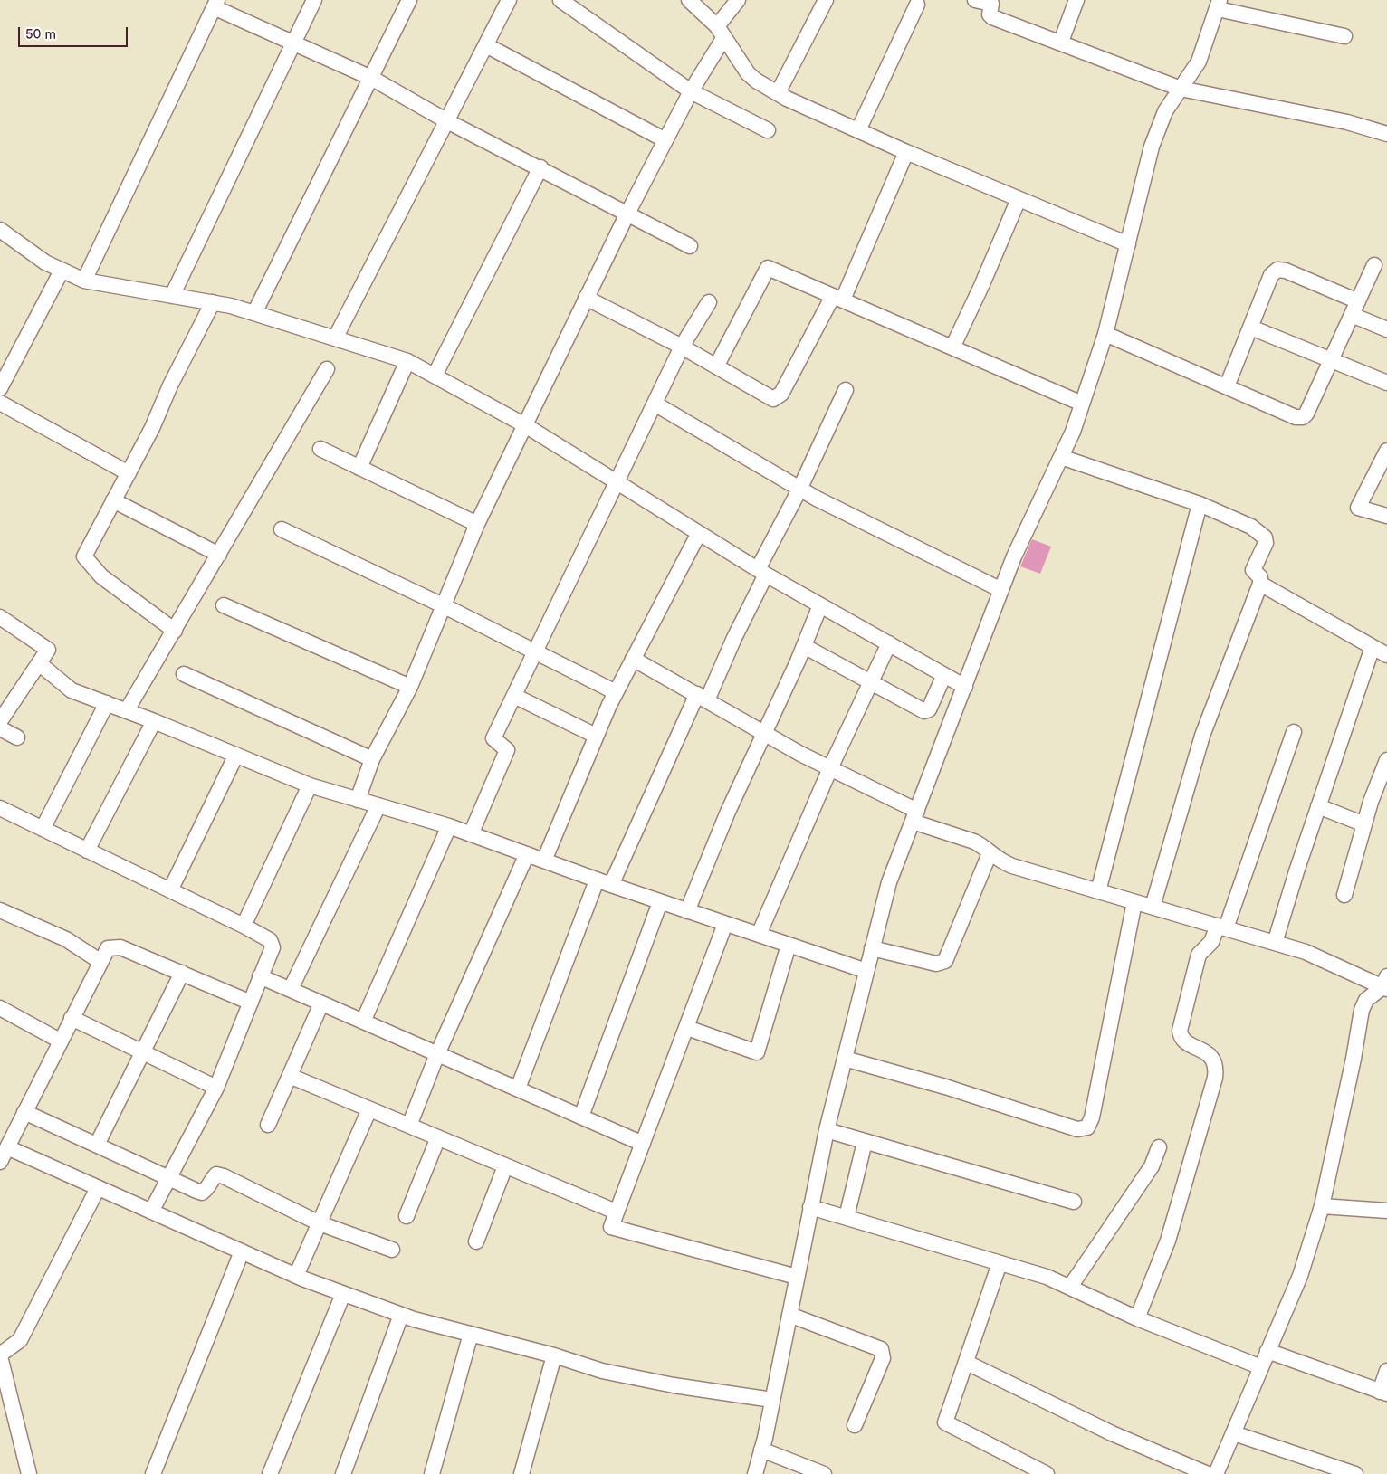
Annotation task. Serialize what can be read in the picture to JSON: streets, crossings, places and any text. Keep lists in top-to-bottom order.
{
  "scale_bar": "50 m"
}
